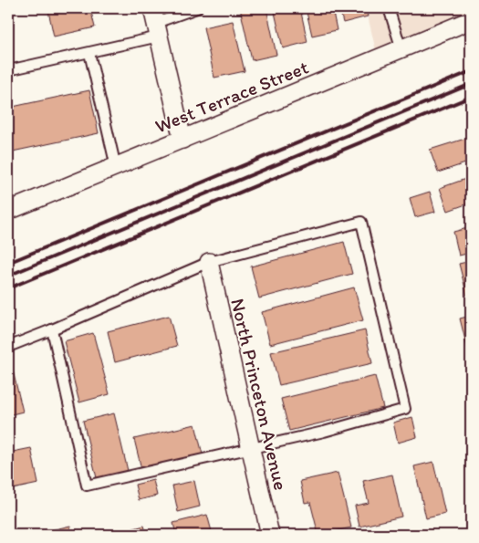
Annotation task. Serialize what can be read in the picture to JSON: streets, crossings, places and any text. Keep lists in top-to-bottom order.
{
  "streets": {
    "street": ["West Terrace Street", "North Princeton Avenue"]
  }
}
